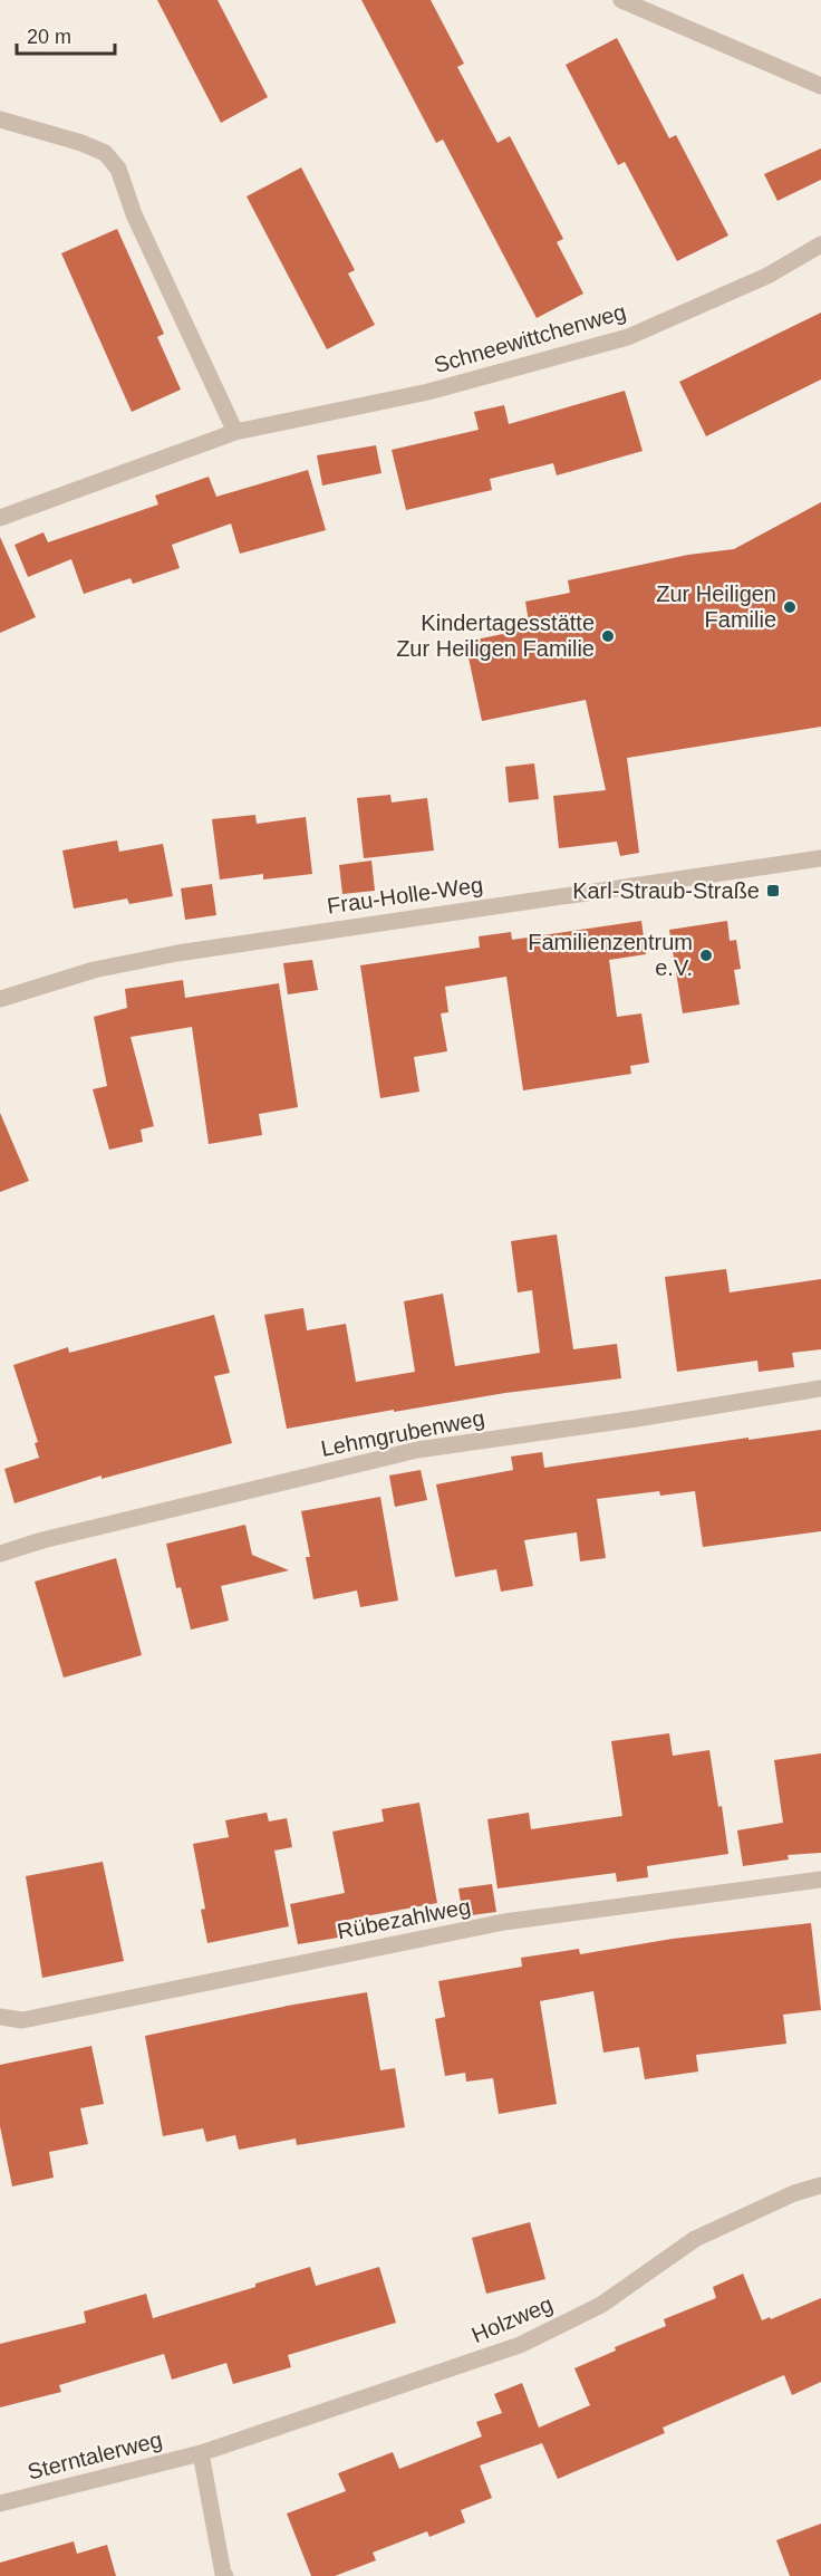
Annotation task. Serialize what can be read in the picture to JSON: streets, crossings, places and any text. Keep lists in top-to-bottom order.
{
  "streets": {
    "street": [
      "Schneewittchenweg",
      "Frau-Holle-Weg",
      "Lehmgrubenweg",
      "Rübezahlweg",
      "Holzweg",
      "Sterntalerweg"
    ]
  },
  "crossings": [
    ["Holzweg", "Sterntalerweg"]
  ],
  "places": {
    "other": ["Zur Heiligen Familie", "Kindertagesstätte Zur Heiligen Familie", "Familienzentrum e.V."],
    "transit": ["Karl-Straub-Straße"]
  },
  "scale_bar": "20 m"
}
